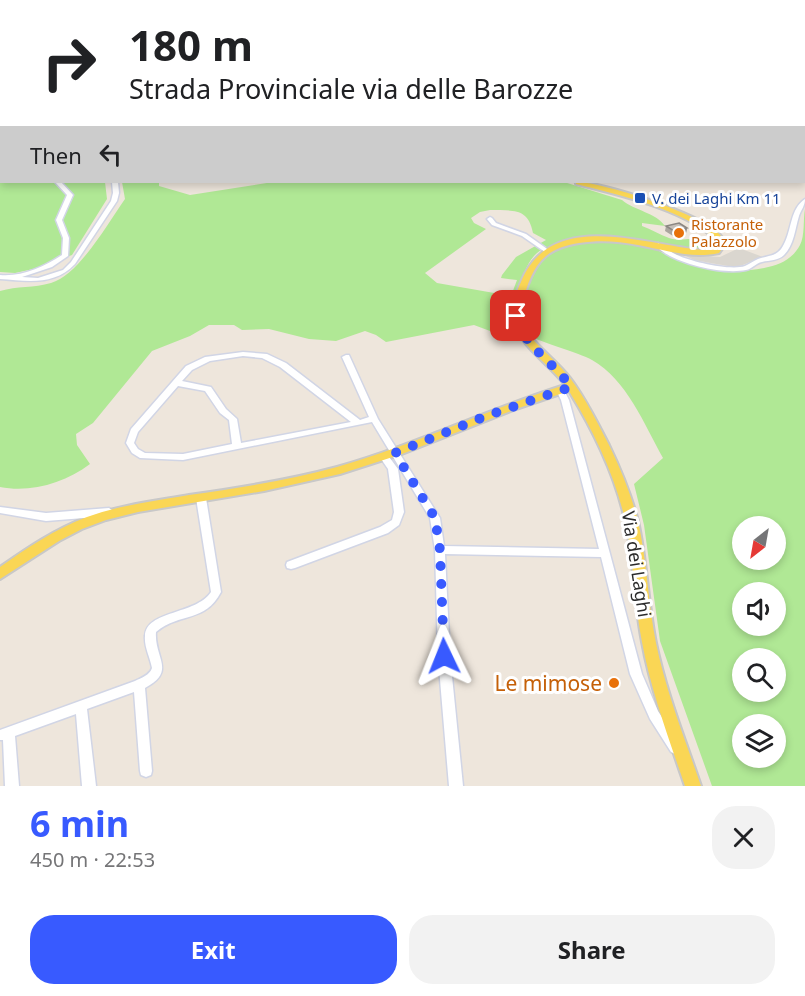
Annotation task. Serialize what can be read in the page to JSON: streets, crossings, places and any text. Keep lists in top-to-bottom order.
{
  "streets": {
    "main road": ["Via dei Laghi"]
  },
  "places": {
    "transit": ["V. dei Laghi Km 11"],
    "other": ["Ristorante Palazzolo", "Le mimose"]
  },
  "north": "bottom left",
  "page": {
    "turn": ["180 m", "Strada Provinciale via delle Barozze"],
    "then": "Then",
    "heading": ["6 min", "450 m · 22:53"],
    "buttons": ["Exit", "Share"]
  }
}
